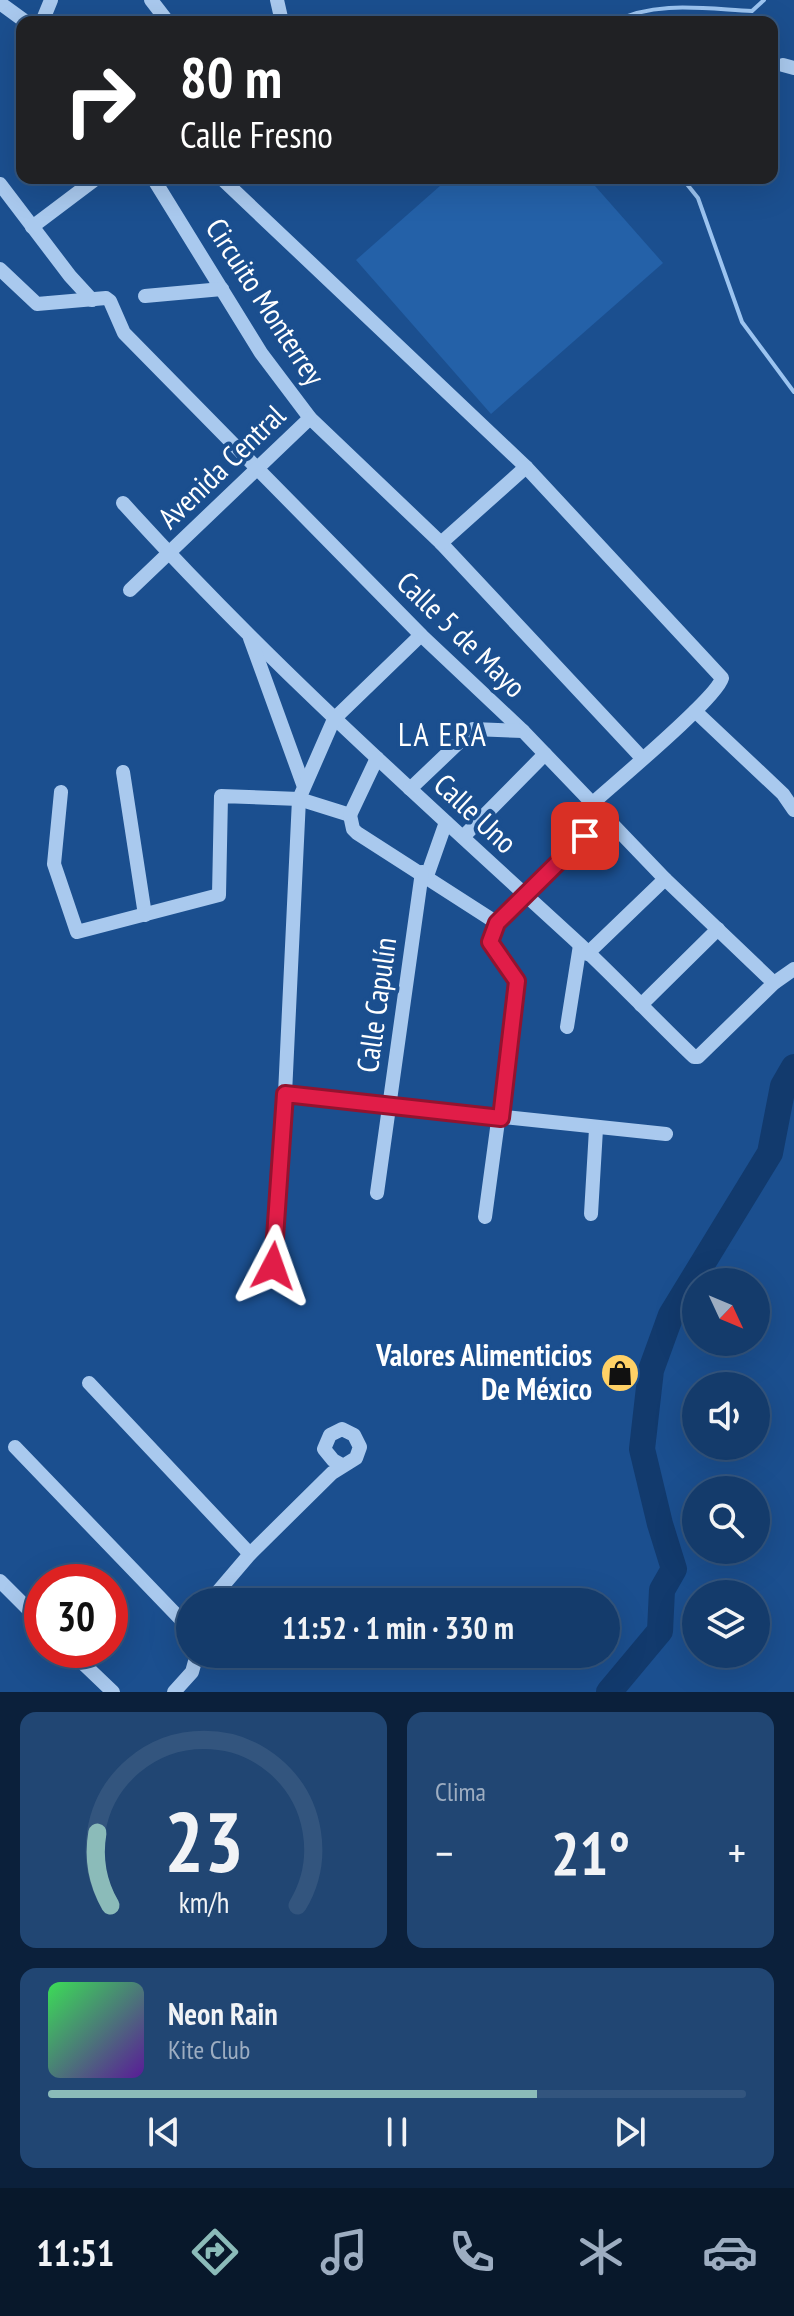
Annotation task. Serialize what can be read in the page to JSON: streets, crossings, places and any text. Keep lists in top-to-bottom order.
{
  "streets": {
    "street": [
      "Circuito Monterrey",
      "Avenida Central",
      "Calle 5 de Mayo",
      "Calle Uno",
      "Calle Capulín"
    ]
  },
  "crossings": [
    ["Circuito Monterrey", "Avenida Central"],
    ["Circuito Monterrey", "Calle 5 de Mayo"],
    ["Avenida Central", "Calle 5 de Mayo"],
    ["Avenida Central", "Calle Uno"],
    ["Calle 5 de Mayo", "Calle Uno"],
    ["Calle Uno", "Calle Capulín"]
  ],
  "districts": ["LA ERA"],
  "places": {
    "shop": ["Valores Alimenticios De México"]
  },
  "north": "bottom right",
  "page": {
    "turn": ["80 m", "Calle Fresno"],
    "limit": "30",
    "trip": "11:52 · 1 min · 330 m",
    "tile": "Clima",
    "heat": ["−", "21°", "+"],
    "song": ["Neon Rain", "Kite Club"],
    "tabs": "11:51",
    "gauge": ["23", "km/h"]
  }
}
